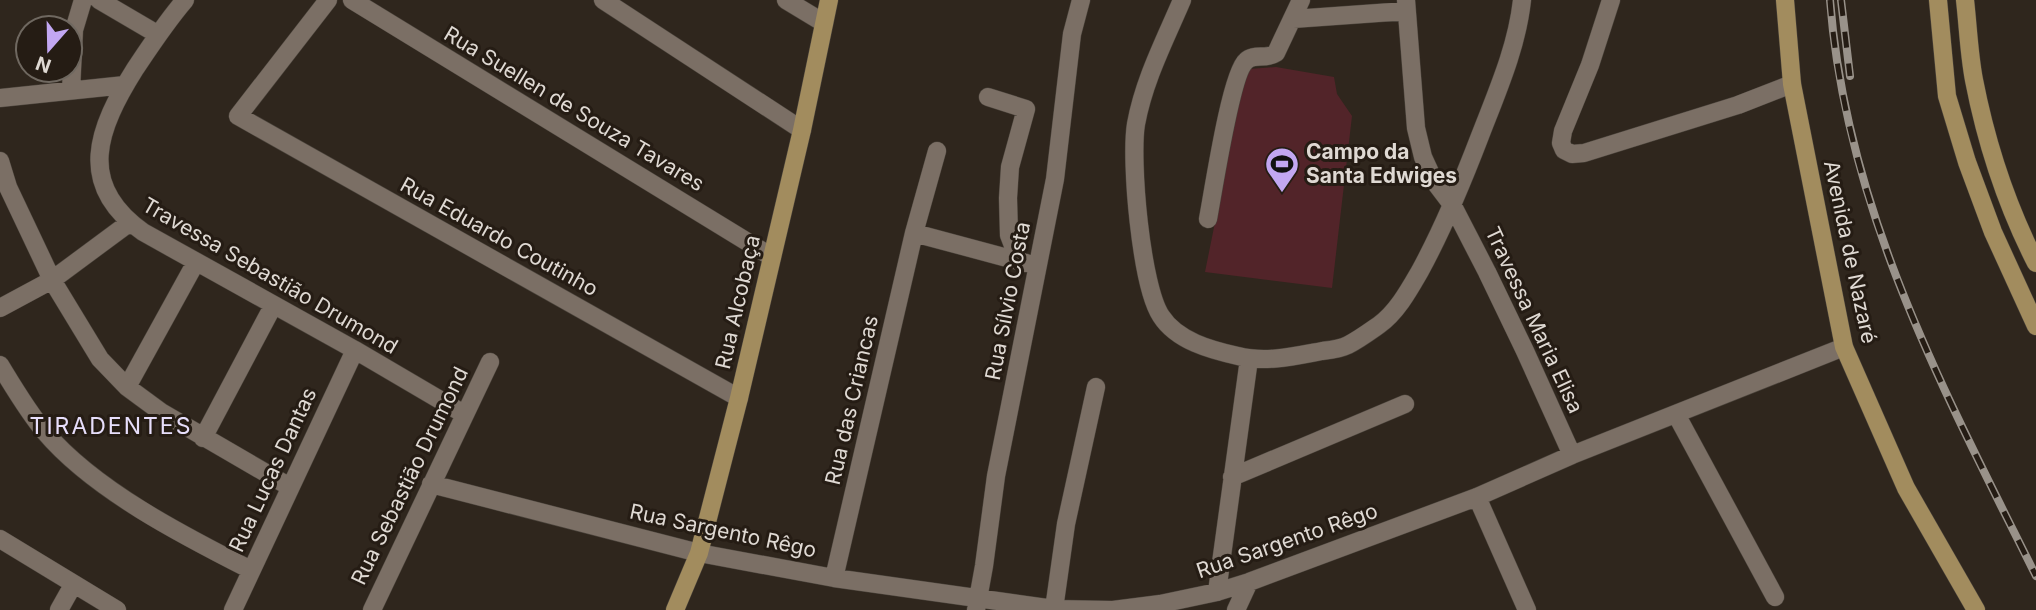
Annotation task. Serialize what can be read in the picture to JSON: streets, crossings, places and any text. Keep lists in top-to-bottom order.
{
  "streets": {
    "main road": ["Avenida de Nazaré", "Rua Alcobaça"],
    "street": [
      "Rua Suellen de Souza Tavares",
      "Rua Eduardo Coutinho",
      "Travessa Sebastião Drumond",
      "Rua Sílvio Costa",
      "Travessa Maria Elisa",
      "Rua das Criancas",
      "Rua Lucas Dantas",
      "Rua Sebastião Drumond",
      "Rua Sargento Rêgo"
    ]
  },
  "crossings": [
    ["Rua Suellen de Souza Tavares", "Rua Alcobaça"],
    ["Rua Eduardo Coutinho", "Rua Alcobaça"],
    ["Avenida de Nazaré", "Rua Sargento Rêgo"],
    ["Travessa Sebastião Drumond", "Rua Lucas Dantas"],
    ["Travessa Sebastião Drumond", "Rua Sebastião Drumond"],
    ["Rua Sílvio Costa", "Rua Sargento Rêgo"],
    ["Rua Alcobaça", "Rua Sargento Rêgo"],
    ["Travessa Maria Elisa", "Rua Sargento Rêgo"],
    ["Rua das Criancas", "Rua Sargento Rêgo"],
    ["Rua Sebastião Drumond", "Rua Sargento Rêgo"]
  ],
  "districts": ["TIRADENTES"],
  "places": {
    "sports": ["Campo da Santa Edwiges"]
  },
  "north": "bottom"
}
